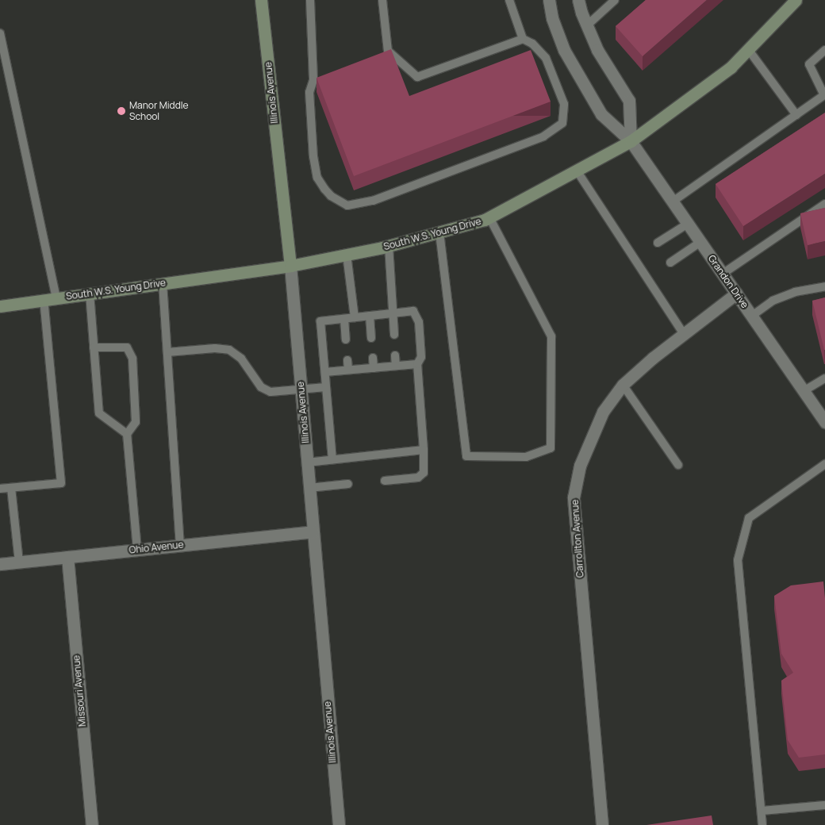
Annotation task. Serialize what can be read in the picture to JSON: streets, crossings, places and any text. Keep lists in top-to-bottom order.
{
  "streets": {
    "main road": ["Illinois Avenue", "South W.S. Young Drive"],
    "street": [
      "Grandon Drive",
      "Carrollton Avenue",
      "Ohio Avenue",
      "Missouri Avenue"
    ]
  },
  "crossings": [
    ["Illinois Avenue", "South W.S. Young Drive"],
    ["Illinois Avenue", "Ohio Avenue"],
    ["South W.S. Young Drive", "Grandon Drive"],
    ["Grandon Drive", "Carrollton Avenue"],
    ["Ohio Avenue", "Missouri Avenue"]
  ],
  "places": ["Manor Middle School"]
}
